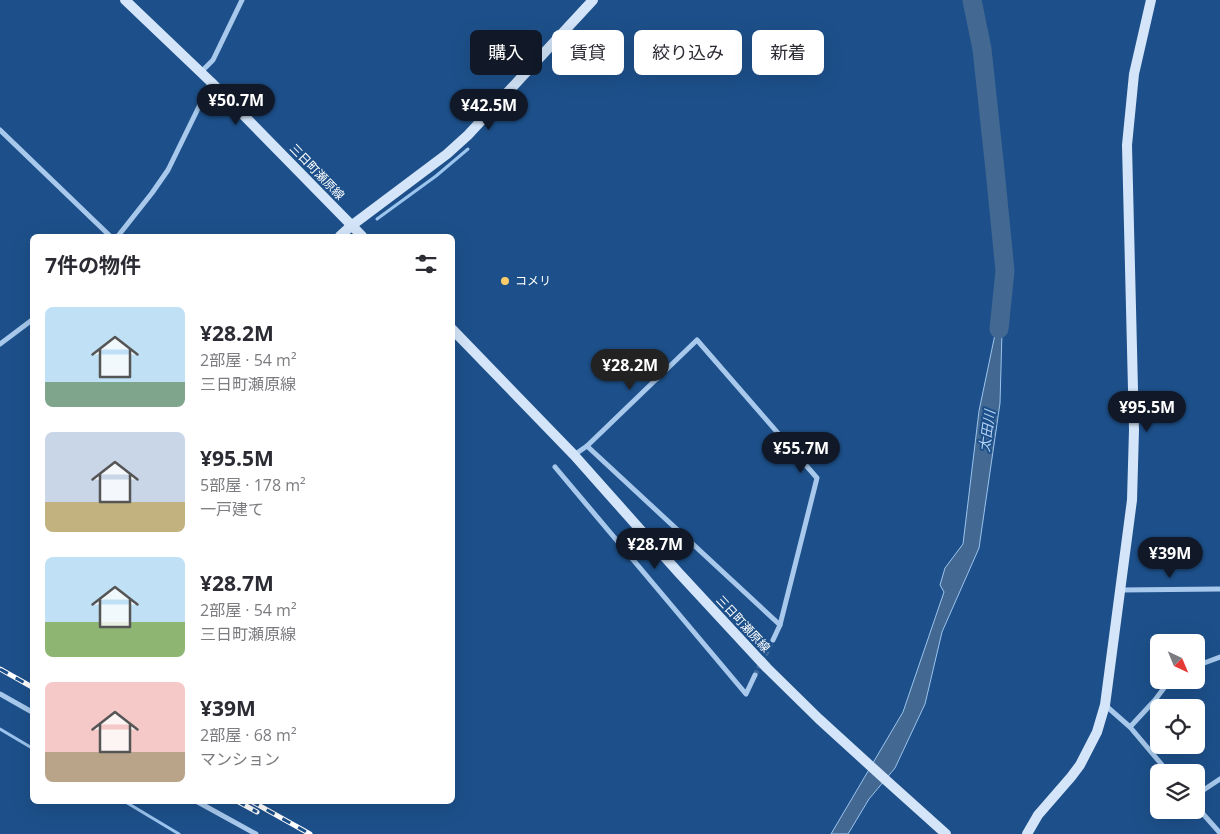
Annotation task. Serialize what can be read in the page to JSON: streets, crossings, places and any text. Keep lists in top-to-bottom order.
{
  "streets": {
    "street": ["三日町瀬原線"]
  },
  "water": ["太田川"],
  "places": ["コメリ"],
  "north": "bottom right",
  "page": {
    "chip": [
      "購入",
      "賃貸",
      "絞り込み",
      "新着"
    ],
    "price": [
      "¥50.7M",
      "¥42.5M",
      "¥28.2M",
      "¥95.5M",
      "¥55.7M",
      "¥28.7M",
      "¥39M"
    ],
    "heading": "7件の物件",
    "list": [
      {
        "name": "¥28.2M",
        "note": "2部屋 · 54 m² · 三日町瀬原線"
      },
      {
        "name": "¥95.5M",
        "note": "5部屋 · 178 m² · 一戸建て"
      },
      {
        "name": "¥28.7M",
        "note": "2部屋 · 54 m² · 三日町瀬原線"
      },
      {
        "name": "¥39M",
        "note": "2部屋 · 68 m² · マンション"
      }
    ]
  }
}
